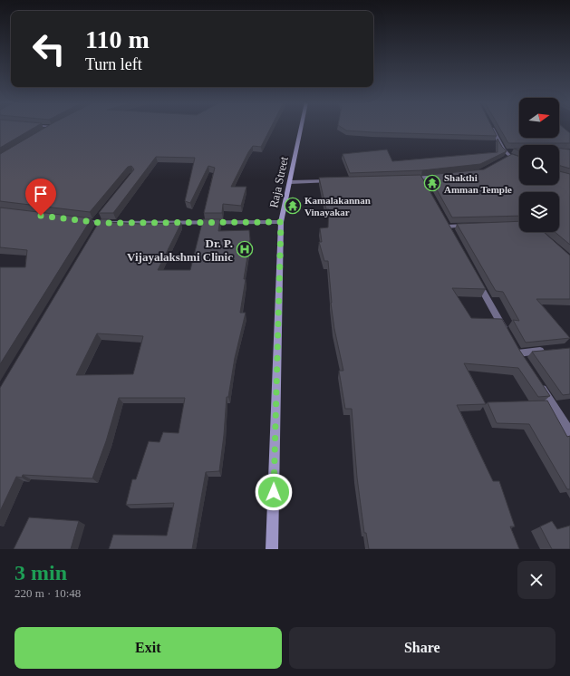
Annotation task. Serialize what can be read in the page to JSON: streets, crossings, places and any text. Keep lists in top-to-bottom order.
{
  "streets": {
    "main road": ["Raja Street"]
  },
  "places": {
    "temple": ["Shakthi Amman Temple", "Kamalakannan Vinayakar"],
    "hospital": ["Dr. P. Vijayalakshmi Clinic"]
  },
  "north": "right",
  "page": {
    "turn": ["110 m", "Turn left"],
    "heading": ["3 min", "220 m · 10:48"],
    "buttons": ["Exit", "Share"]
  }
}
